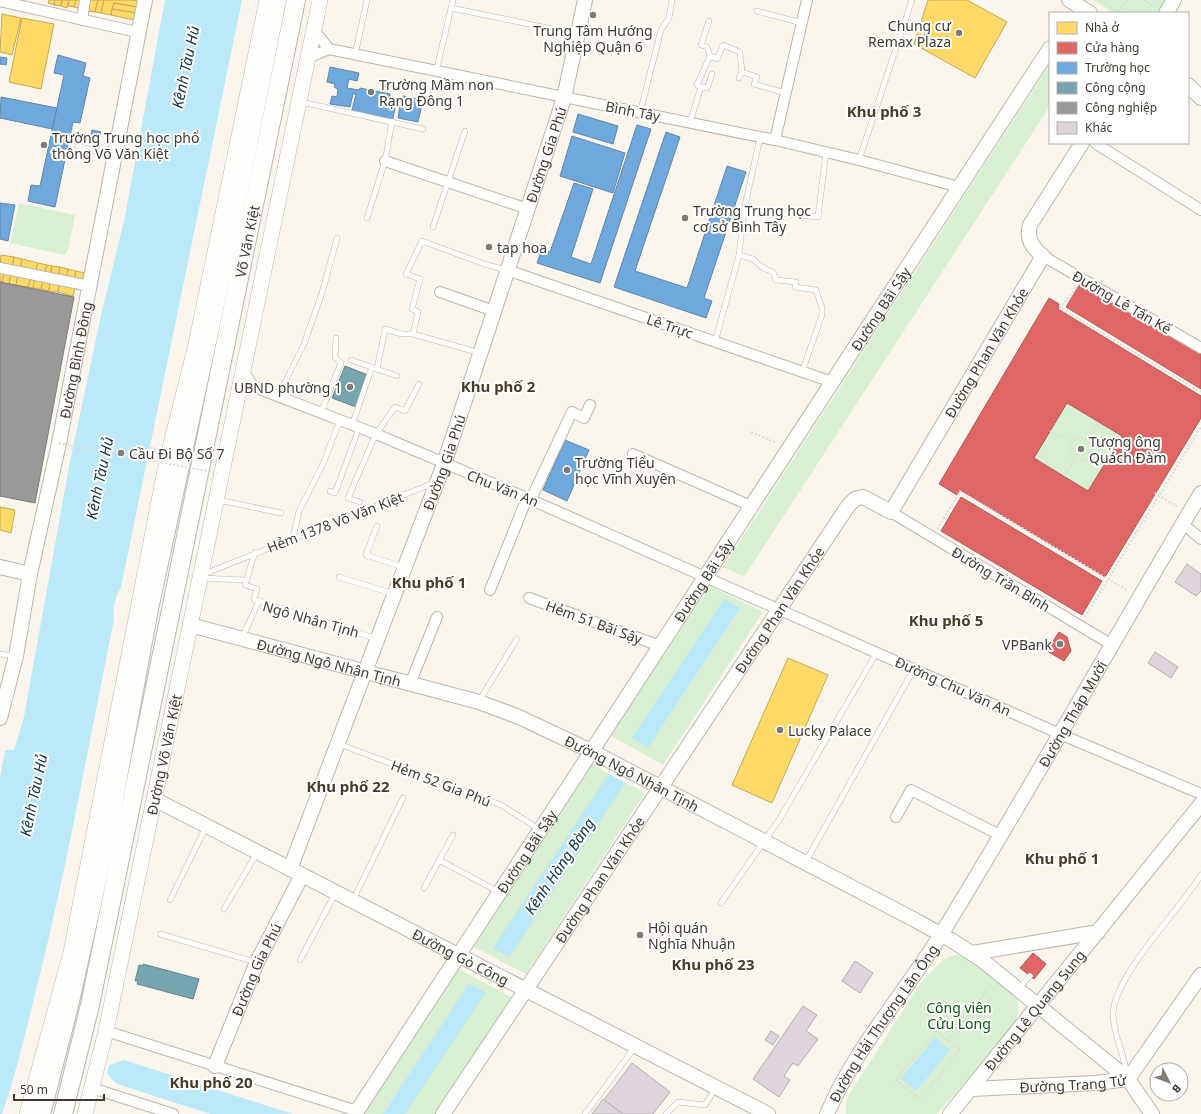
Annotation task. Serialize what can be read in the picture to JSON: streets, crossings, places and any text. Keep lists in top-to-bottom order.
{
  "streets": {
    "highway": ["Võ Văn Kiệt", "Đường Võ Văn Kiệt"],
    "street": [
      "Bình Tây",
      "Đường Gia Phú",
      "Đường Lê Tấn Kế",
      "Đường Bãi Sậy",
      "Lê Trực",
      "Đường Phan Văn Khỏe",
      "Đường Bình Đông",
      "Chu Văn An",
      "Đường Trần Bình",
      "Hẻm 51 Bãi Sậy",
      "Đường Ngô Nhân Tịnh",
      "Đường Chu Văn An",
      "Đường Tháp Mười",
      "Đường Gò Công",
      "Đường Lê Quang Sung",
      "Đường Hải Thượng Lãn Ông",
      "Đường Trang Tử"
    ],
    "lane": ["Hẻm 1378 Võ Văn Kiệt", "Ngô Nhân Tịnh", "Hẻm 52 Gia Phú"]
  },
  "crossings": [
    ["Bình Tây", "Đường Gia Phú"],
    ["Bình Tây", "Đường Bãi Sậy"],
    ["Đường Gia Phú", "Lê Trực"],
    ["Đường Gia Phú", "Chu Văn An"],
    ["Đường Gia Phú", "Hẻm 1378 Võ Văn Kiệt"],
    ["Đường Gia Phú", "Ngô Nhân Tịnh"],
    ["Đường Gia Phú", "Đường Ngô Nhân Tịnh"],
    ["Đường Gia Phú", "Hẻm 52 Gia Phú"],
    ["Đường Gia Phú", "Đường Gò Công"],
    ["Võ Văn Kiệt", "Đường Võ Văn Kiệt"],
    ["Đường Lê Tấn Kế", "Đường Phan Văn Khỏe"],
    ["Đường Bãi Sậy", "Lê Trực"],
    ["Đường Bãi Sậy", "Chu Văn An"],
    ["Đường Bãi Sậy", "Hẻm 51 Bãi Sậy"],
    ["Đường Bãi Sậy", "Đường Ngô Nhân Tịnh"],
    ["Đường Bãi Sậy", "Đường Chu Văn An"],
    ["Đường Bãi Sậy", "Hẻm 52 Gia Phú"],
    ["Đường Bãi Sậy", "Đường Gò Công"],
    ["Đường Phan Văn Khỏe", "Đường Trần Bình"],
    ["Đường Phan Văn Khỏe", "Đường Ngô Nhân Tịnh"],
    ["Đường Phan Văn Khỏe", "Đường Chu Văn An"],
    ["Đường Phan Văn Khỏe", "Đường Gò Công"],
    ["Chu Văn An", "Đường Chu Văn An"],
    ["Hẻm 1378 Võ Văn Kiệt", "Đường Võ Văn Kiệt"],
    ["Đường Trần Bình", "Đường Tháp Mười"],
    ["Ngô Nhân Tịnh", "Đường Ngô Nhân Tịnh"],
    ["Đường Ngô Nhân Tịnh", "Đường Tháp Mười"],
    ["Đường Ngô Nhân Tịnh", "Đường Võ Văn Kiệt"],
    ["Đường Ngô Nhân Tịnh", "Đường Lê Quang Sung"],
    ["Đường Ngô Nhân Tịnh", "Đường Hải Thượng Lãn Ông"],
    ["Đường Ngô Nhân Tịnh", "Đường Trang Tử"],
    ["Đường Chu Văn An", "Đường Tháp Mười"],
    ["Đường Tháp Mười", "Đường Hải Thượng Lãn Ông"],
    ["Đường Võ Văn Kiệt", "Đường Gò Công"],
    ["Đường Lê Quang Sung", "Đường Trang Tử"]
  ],
  "districts": [
    "Khu phố 3",
    "Khu phố 2",
    "Khu phố 1",
    "Khu phố 5",
    "Khu phố 22",
    "Khu phố 1",
    "Khu phố 23",
    "Khu phố 20"
  ],
  "water": ["Kênh Tàu Hủ", "Kênh Hàng Bàng"],
  "parks": ["Công viên Cửu Long"],
  "places": [
    "Trung Tâm Hướng Nghiệp Quận 6",
    "Chung cư Remax Plaza",
    "Trường Mầm non Rạng Đông 1",
    "Trường Trung học phổ thông Võ Văn Kiệt",
    "Trường Trung học cơ sở Bình Tây",
    "tap hoa",
    "UBND phường 1",
    "Tượng ông Quách Đàm",
    "Cầu Đi Bộ Số 7",
    "Trường Tiểu học Vĩnh Xuyên",
    "VPBank",
    "Lucky Palace",
    "Hội quán Nghĩa Nhuận"
  ],
  "legend": [
    "Nhà ở",
    "Cửa hàng",
    "Trường học",
    "Công cộng",
    "Công nghiệp",
    "Khác"
  ],
  "scale_bar": "50 m",
  "north": "bottom right"
}
